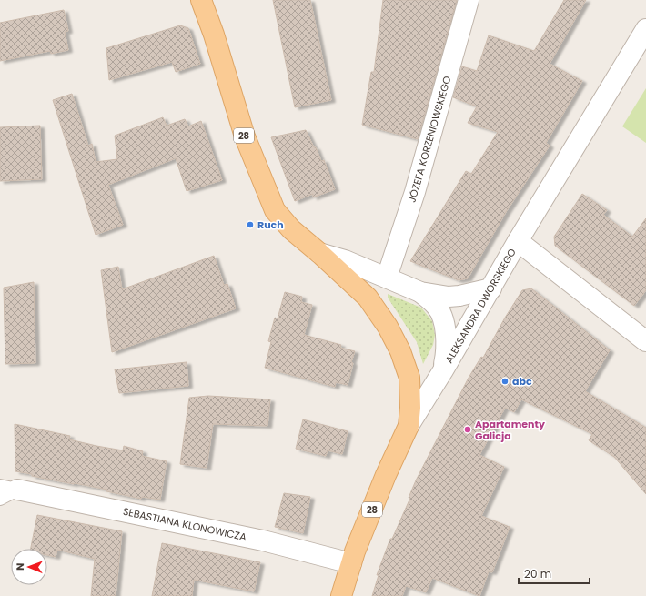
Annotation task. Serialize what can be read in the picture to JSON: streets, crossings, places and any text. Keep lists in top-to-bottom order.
{
  "streets": {
    "main road": ["28", "ALEKSANDRA DWORSKIEGO"],
    "street": ["JÓZEFA KORZENIOWSKIEGO", "SEBASTIANA KLONOWICZA"]
  },
  "crossings": [
    ["28", "ALEKSANDRA DWORSKIEGO"],
    ["ALEKSANDRA DWORSKIEGO", "SEBASTIANA KLONOWICZA"]
  ],
  "places": ["Ruch", "abc", "Apartamenty Galicja"],
  "scale_bar": "20 m",
  "north": "left"
}
